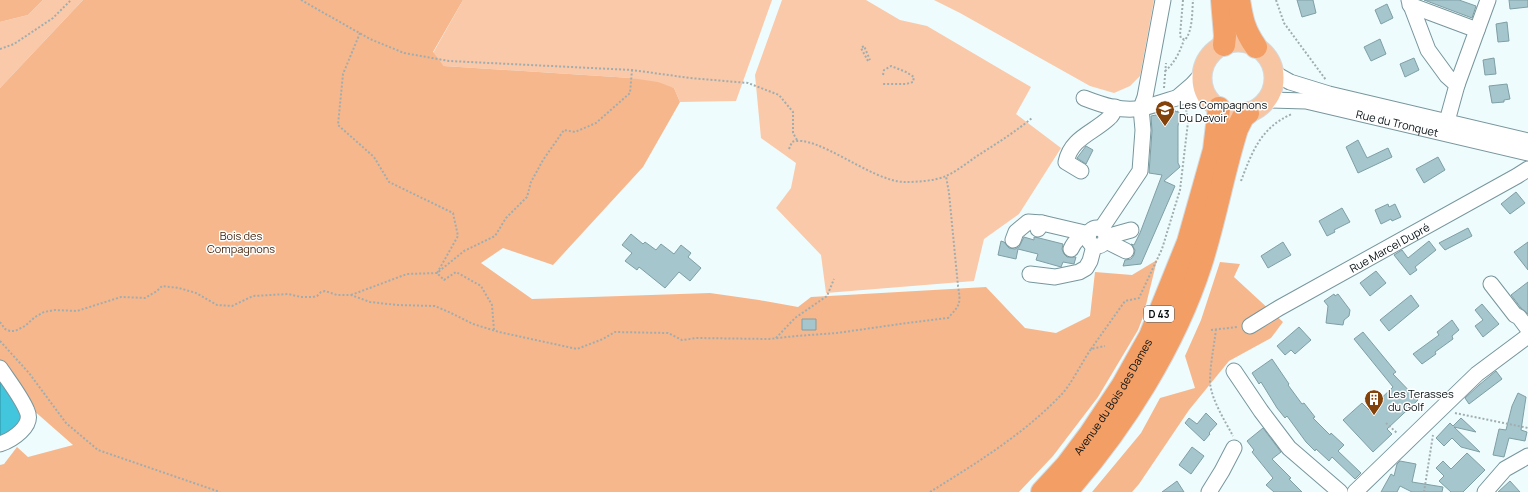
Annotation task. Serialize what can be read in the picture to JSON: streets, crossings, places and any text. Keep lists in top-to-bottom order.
{
  "streets": {
    "highway": ["D 43", "Avenue du Bois des Dames"],
    "street": ["Rue du Tronquet", "Rue Marcel Dupré"]
  },
  "crossings": [
    ["Rue du Tronquet", "Avenue du Bois des Dames"]
  ],
  "parks": ["Bois des Compagnons"],
  "places": {
    "school or university": ["Les Compagnons Du Devoir"],
    "building": ["Les Terasses du Golf"]
  }
}
